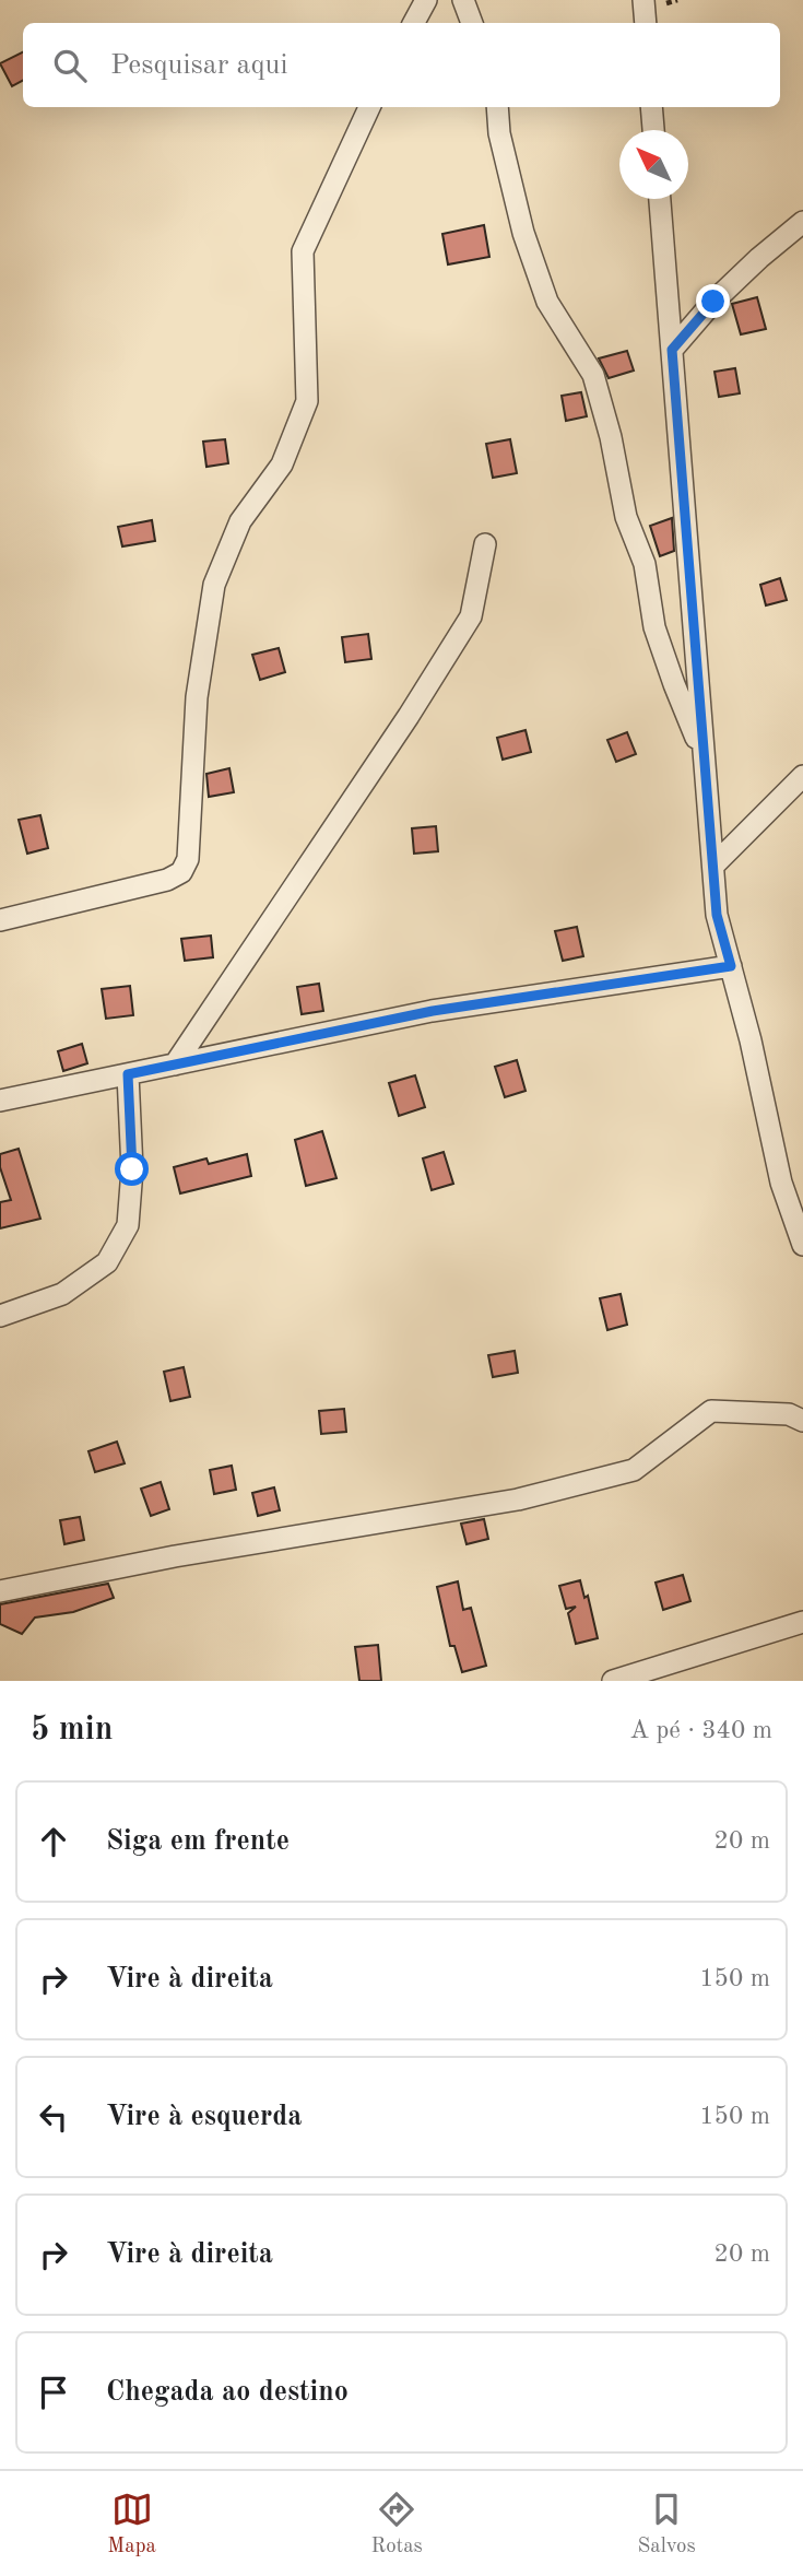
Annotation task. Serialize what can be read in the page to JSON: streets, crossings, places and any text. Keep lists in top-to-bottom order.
{
  "north": "top left",
  "page": {
    "search": "Pesquisar aqui",
    "heading": ["5 min", "A pé · 340 m"],
    "list": [
      ["Siga em frente", "20 m"],
      ["Vire à direita", "150 m"],
      ["Vire à esquerda", "150 m"],
      ["Vire à direita", "20 m"],
      "Chegada ao destino"
    ],
    "nav": ["Mapa", "Rotas", "Salvos"]
  }
}
